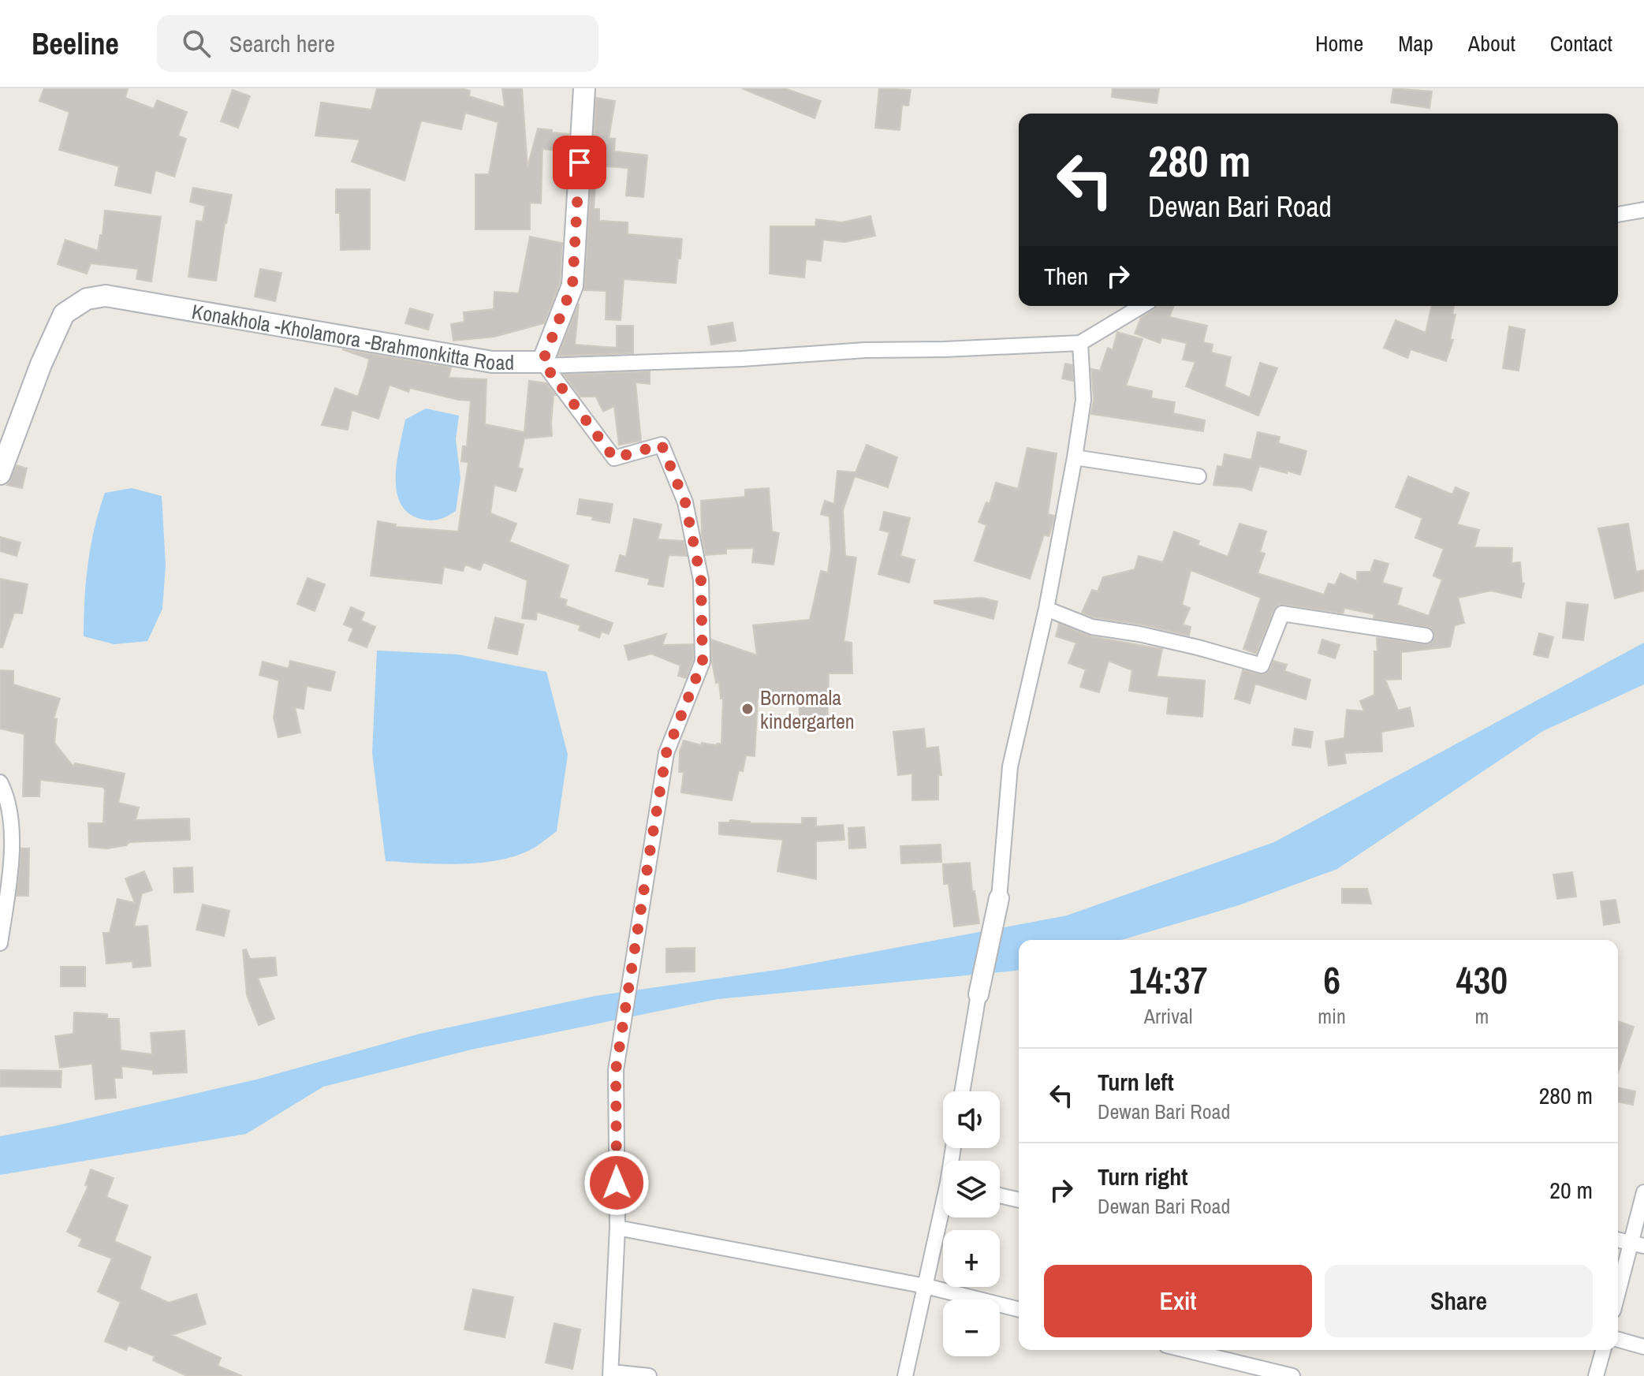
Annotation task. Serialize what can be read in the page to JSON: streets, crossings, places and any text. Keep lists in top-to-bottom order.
{
  "streets": {
    "main road": ["Konakhola -Kholamora -Brahmonkitta Road"]
  },
  "places": ["Bornomala kindergarten"],
  "page": {
    "header": "Beeline",
    "search": "Search here",
    "nav": [
      "Home",
      "Map",
      "About",
      "Contact"
    ],
    "turn": ["280 m", "Dewan Bari Road"],
    "then": "Then",
    "eta": [
      "14:37",
      "Arrival",
      "6",
      "min",
      "430",
      "m"
    ],
    "list": [
      {
        "name": "Turn left",
        "note": "Dewan Bari Road",
        "value": "280 m"
      },
      {
        "name": "Turn right",
        "note": "Dewan Bari Road",
        "value": "20 m"
      }
    ],
    "map_buttons": ["+", "−"],
    "buttons": ["Exit", "Share"]
  }
}
